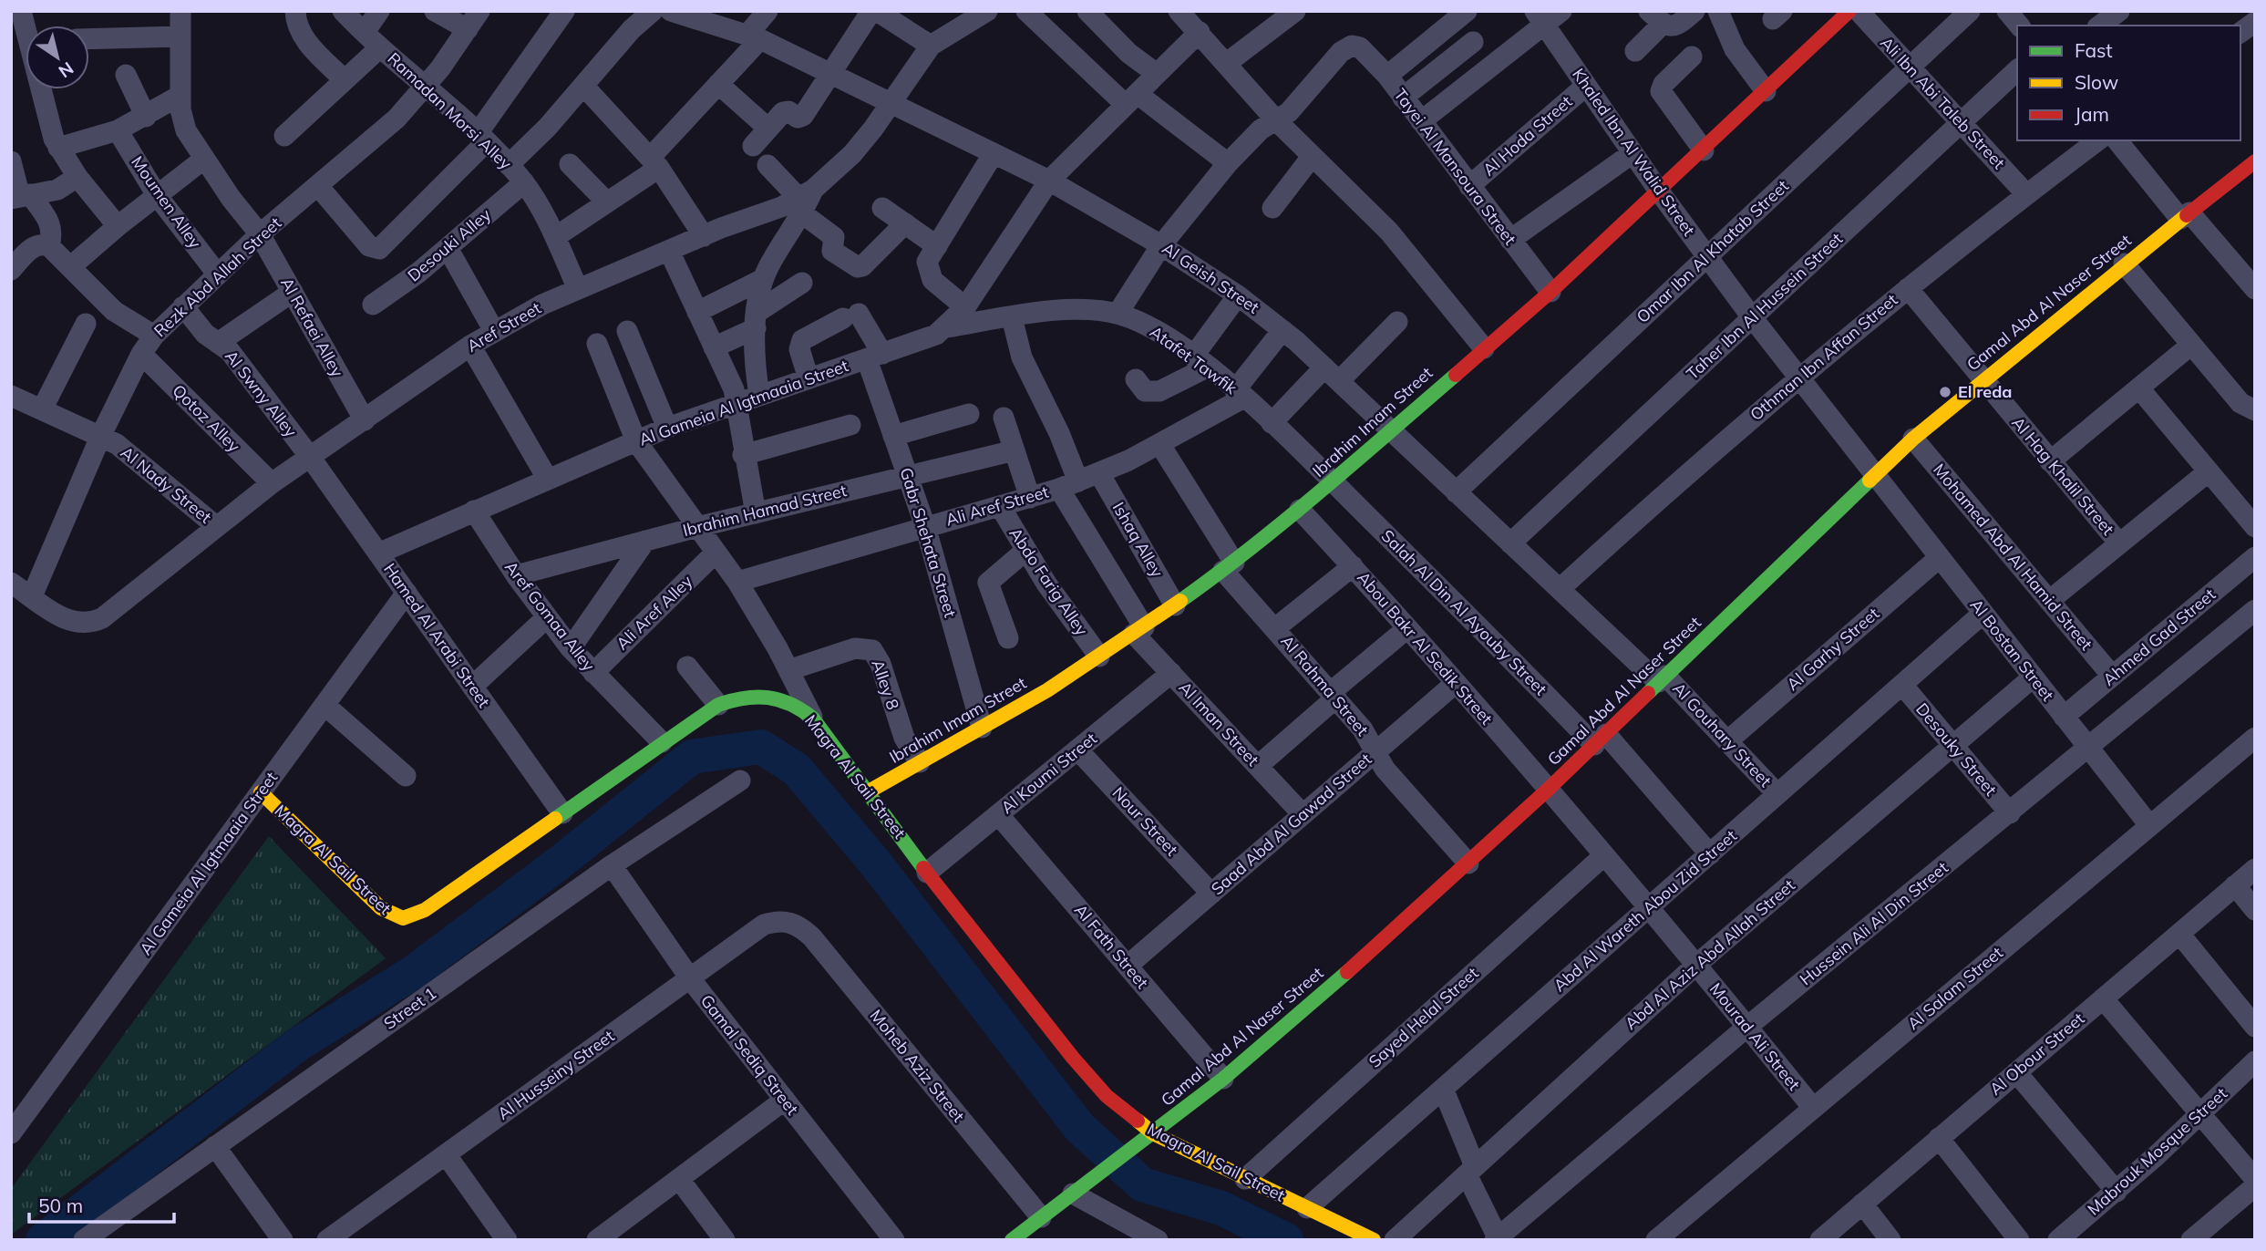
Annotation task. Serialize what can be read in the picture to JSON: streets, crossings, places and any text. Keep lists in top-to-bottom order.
{
  "streets": {
    "street": [
      "Ali Ibn Abi Taleb Street",
      "Ramadan Morsi Alley",
      "Al Hoda Street",
      "Khaled Ibn Al Walid Street",
      "Tayei Al Mansoura Street",
      "Moumen Alley",
      "Desouki Alley",
      "Omar Ibn Al Khatab Street",
      "Rezk Abd Allah Street",
      "Al Geish Street",
      "Gamal Abd Al Naser Street",
      "Taher Ibn Al Hussein Street",
      "Al Refaei Alley",
      "Aref Street",
      "Othman Ibn Affan Street",
      "Atafet Tawfik",
      "Al Swny Alley",
      "Al Gameia Al Igtmaaia Street",
      "Qotoz Alley",
      "Ibrahim Imam Street",
      "Al Hag Khalil Street",
      "Al Nady Street",
      "Ali Aref Street",
      "Ibrahim Hamad Street",
      "Ishaq Alley",
      "Gabr Shehata Street",
      "Mohamed Abd Al Hamid Street",
      "Abdo Farig Alley",
      "Ali Aref Alley",
      "Salah Al Din Al Ayouby Street",
      "Aref Gomaa Alley",
      "Hamed Al Arabi Street",
      "Ahmed Gad Street",
      "Abou Bakr Al Sedik Street",
      "Al Garhy Street",
      "Al Bostan Street",
      "Alley 8",
      "Al Rahma Street",
      "Al Iman Street",
      "Al Gouhary Street",
      "Desouky Street",
      "Al Koumi Street",
      "Magra Al Sail Street",
      "Nour Street",
      "Saad Abd Al Gawad Street",
      "Abd Al Wareth Abou Zid Street",
      "Hussein Ali Al Din Street",
      "Al Fath Street",
      "Abd Al Aziz Abd Allah Street",
      "Al Salam Street",
      "Street 1",
      "Sayed Helal Street",
      "Mourad Ali Street",
      "Al Obour Street",
      "Gamal Sediq Street",
      "Moheb Aziz Street",
      "Al Husseiny Street",
      "Mabrouk Mosque Street"
    ]
  },
  "crossings": [
    ["Ali Ibn Abi Taleb Street", "Omar Ibn Al Khatab Street"],
    ["Ali Ibn Abi Taleb Street", "Taher Ibn Al Hussein Street"],
    ["Ali Ibn Abi Taleb Street", "Othman Ibn Affan Street"],
    ["Ramadan Morsi Alley", "Desouki Alley"],
    ["Ramadan Morsi Alley", "Rezk Abd Allah Street"],
    ["Ramadan Morsi Alley", "Aref Street"],
    ["Al Hoda Street", "Khaled Ibn Al Walid Street"],
    ["Al Hoda Street", "Tayei Al Mansoura Street"],
    ["Khaled Ibn Al Walid Street", "Omar Ibn Al Khatab Street"],
    ["Khaled Ibn Al Walid Street", "Gamal Abd Al Naser Street"],
    ["Khaled Ibn Al Walid Street", "Taher Ibn Al Hussein Street"],
    ["Khaled Ibn Al Walid Street", "Othman Ibn Affan Street"],
    ["Khaled Ibn Al Walid Street", "Ibrahim Imam Street"],
    ["Khaled Ibn Al Walid Street", "Al Bostan Street"],
    ["Tayei Al Mansoura Street", "Ibrahim Imam Street"],
    ["Moumen Alley", "Rezk Abd Allah Street"],
    ["Omar Ibn Al Khatab Street", "Al Geish Street"],
    ["Rezk Abd Allah Street", "Al Refaei Alley"],
    ["Rezk Abd Allah Street", "Aref Street"],
    ["Rezk Abd Allah Street", "Al Swny Alley"],
    ["Rezk Abd Allah Street", "Qotoz Alley"],
    ["Rezk Abd Allah Street", "Al Nady Street"],
    ["Al Geish Street", "Gamal Abd Al Naser Street"],
    ["Al Geish Street", "Taher Ibn Al Hussein Street"],
    ["Al Geish Street", "Aref Street"],
    ["Al Geish Street", "Othman Ibn Affan Street"],
    ["Al Geish Street", "Al Gameia Al Igtmaaia Street"],
    ["Al Geish Street", "Ibrahim Imam Street"],
    ["Al Geish Street", "Ali Aref Street"],
    ["Al Geish Street", "Al Gouhary Street"],
    ["Gamal Abd Al Naser Street", "Al Hag Khalil Street"],
    ["Gamal Abd Al Naser Street", "Mohamed Abd Al Hamid Street"],
    ["Gamal Abd Al Naser Street", "Salah Al Din Al Ayouby Street"],
    ["Gamal Abd Al Naser Street", "Abou Bakr Al Sedik Street"],
    ["Gamal Abd Al Naser Street", "Al Bostan Street"],
    ["Gamal Abd Al Naser Street", "Al Rahma Street"],
    ["Gamal Abd Al Naser Street", "Al Gouhary Street"],
    ["Gamal Abd Al Naser Street", "Magra Al Sail Street"],
    ["Gamal Abd Al Naser Street", "Al Fath Street"],
    ["Gamal Abd Al Naser Street", "Mourad Ali Street"],
    ["Gamal Abd Al Naser Street", "Moheb Aziz Street"],
    ["Al Refaei Alley", "Aref Street"],
    ["Aref Street", "Al Swny Alley"],
    ["Aref Street", "Qotoz Alley"],
    ["Aref Street", "Al Nady Street"],
    ["Aref Street", "Hamed Al Arabi Street"],
    ["Othman Ibn Affan Street", "Al Hag Khalil Street"],
    ["Atafet Tawfik", "Al Gameia Al Igtmaaia Street"],
    ["Atafet Tawfik", "Ibrahim Imam Street"],
    ["Atafet Tawfik", "Ali Aref Street"],
    ["Atafet Tawfik", "Salah Al Din Al Ayouby Street"],
    ["Atafet Tawfik", "Al Iman Street"],
    ["Al Swny Alley", "Hamed Al Arabi Street"],
    ["Al Gameia Al Igtmaaia Street", "Gabr Shehata Street"],
    ["Al Gameia Al Igtmaaia Street", "Aref Gomaa Alley"],
    ["Al Gameia Al Igtmaaia Street", "Hamed Al Arabi Street"],
    ["Al Gameia Al Igtmaaia Street", "Magra Al Sail Street"],
    ["Ibrahim Imam Street", "Ishaq Alley"],
    ["Ibrahim Imam Street", "Gabr Shehata Street"],
    ["Ibrahim Imam Street", "Abdo Farig Alley"],
    ["Ibrahim Imam Street", "Salah Al Din Al Ayouby Street"],
    ["Ibrahim Imam Street", "Abou Bakr Al Sedik Street"],
    ["Ibrahim Imam Street", "Alley 8"],
    ["Ibrahim Imam Street", "Al Rahma Street"],
    ["Ibrahim Imam Street", "Al Iman Street"],
    ["Ibrahim Imam Street", "Magra Al Sail Street"],
    ["Ali Aref Street", "Ishaq Alley"],
    ["Ali Aref Street", "Gabr Shehata Street"],
    ["Ali Aref Street", "Abdo Farig Alley"],
    ["Ali Aref Street", "Al Rahma Street"],
    ["Ali Aref Street", "Al Iman Street"],
    ["Ibrahim Hamad Street", "Gabr Shehata Street"],
    ["Ibrahim Hamad Street", "Aref Gomaa Alley"],
    ["Mohamed Abd Al Hamid Street", "Ahmed Gad Street"],
    ["Ali Aref Alley", "Aref Gomaa Alley"],
    ["Salah Al Din Al Ayouby Street", "Abd Al Wareth Abou Zid Street"],
    ["Aref Gomaa Alley", "Magra Al Sail Street"],
    ["Hamed Al Arabi Street", "Magra Al Sail Street"],
    ["Ahmed Gad Street", "Al Bostan Street"],
    ["Abou Bakr Al Sedik Street", "Saad Abd Al Gawad Street"],
    ["Abou Bakr Al Sedik Street", "Mourad Ali Street"],
    ["Al Garhy Street", "Al Bostan Street"],
    ["Al Garhy Street", "Al Gouhary Street"],
    ["Al Bostan Street", "Abd Al Wareth Abou Zid Street"],
    ["Al Bostan Street", "Hussein Ali Al Din Street"],
    ["Al Bostan Street", "Abd Al Aziz Abd Allah Street"],
    ["Al Bostan Street", "Al Salam Street"],
    ["Al Rahma Street", "Saad Abd Al Gawad Street"],
    ["Al Iman Street", "Al Koumi Street"],
    ["Al Iman Street", "Saad Abd Al Gawad Street"],
    ["Al Gouhary Street", "Abd Al Wareth Abou Zid Street"],
    ["Desouky Street", "Abd Al Wareth Abou Zid Street"],
    ["Desouky Street", "Hussein Ali Al Din Street"],
    ["Desouky Street", "Abd Al Aziz Abd Allah Street"],
    ["Al Koumi Street", "Magra Al Sail Street"],
    ["Al Koumi Street", "Nour Street"],
    ["Al Koumi Street", "Al Fath Street"],
    ["Magra Al Sail Street", "Abd Al Wareth Abou Zid Street"],
    ["Magra Al Sail Street", "Sayed Helal Street"],
    ["Nour Street", "Saad Abd Al Gawad Street"],
    ["Saad Abd Al Gawad Street", "Al Fath Street"],
    ["Abd Al Wareth Abou Zid Street", "Mourad Ali Street"],
    ["Hussein Ali Al Din Street", "Mourad Ali Street"],
    ["Abd Al Aziz Abd Allah Street", "Mourad Ali Street"],
    ["Al Salam Street", "Mourad Ali Street"],
    ["Street 1", "Gamal Sediq Street"],
    ["Sayed Helal Street", "Mourad Ali Street"],
    ["Gamal Sediq Street", "Al Husseiny Street"],
    ["Moheb Aziz Street", "Al Husseiny Street"]
  ],
  "places": ["El reda"],
  "legend": ["Fast", "Slow", "Jam"],
  "scale_bar": "50 m",
  "north": "bottom right"
}
